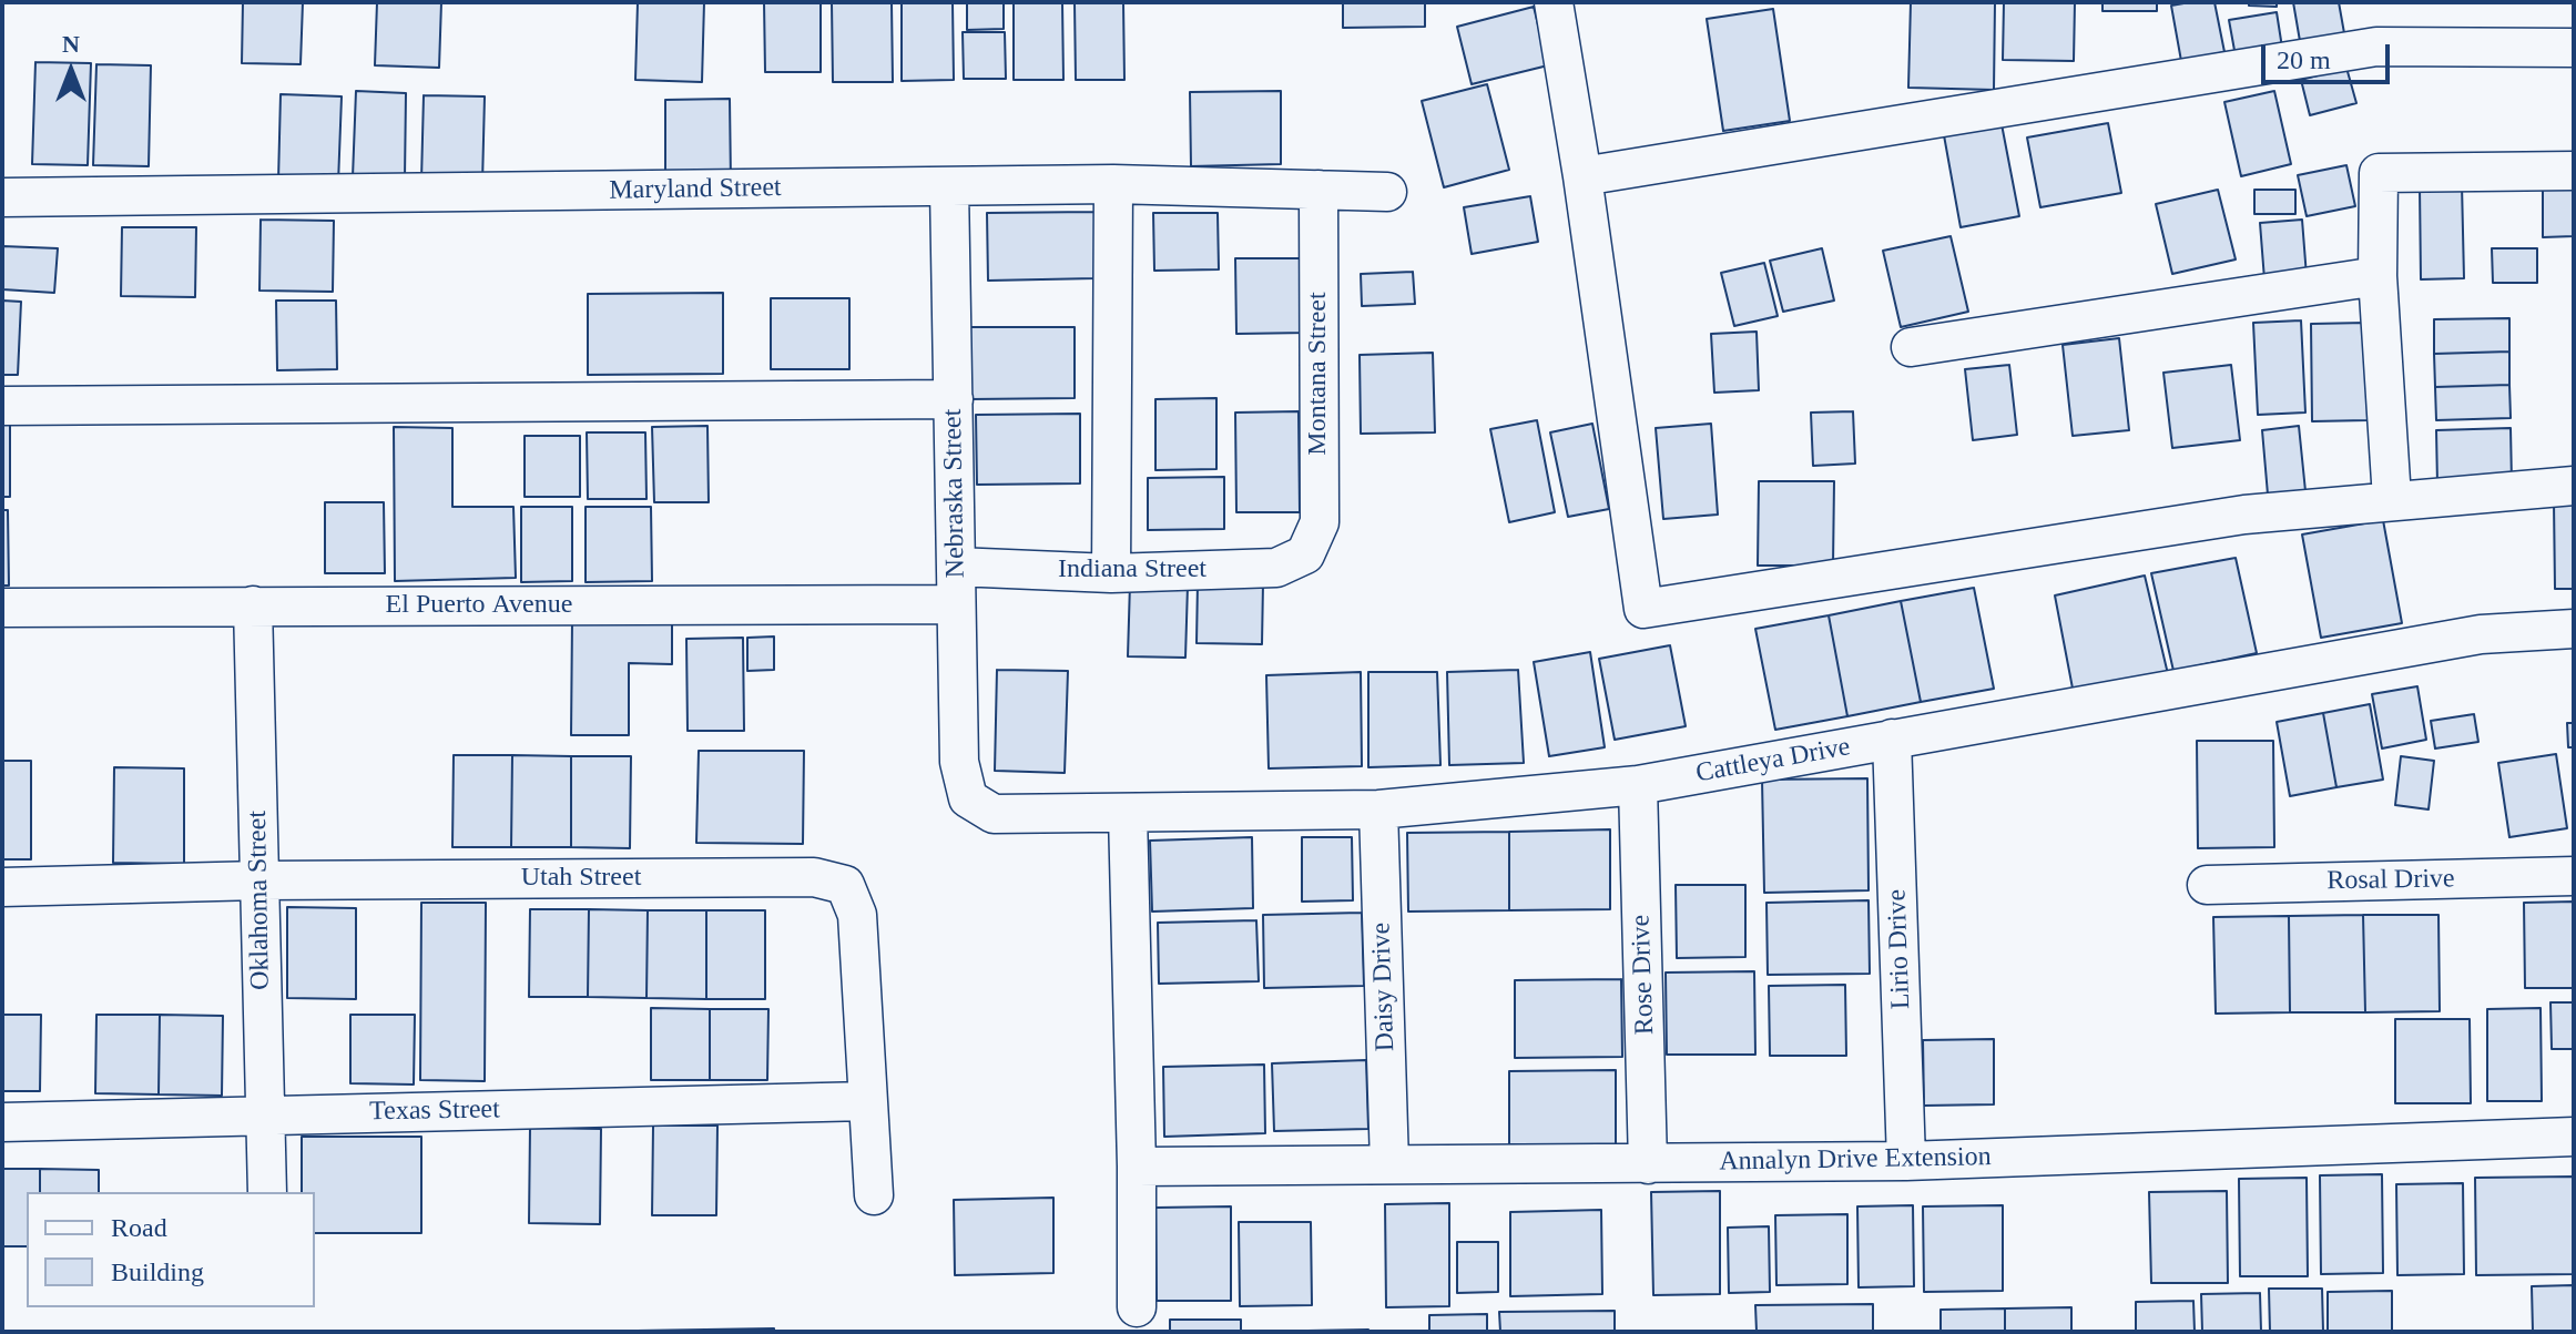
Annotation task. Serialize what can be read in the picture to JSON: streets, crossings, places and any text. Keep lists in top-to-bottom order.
{
  "streets": {
    "street": [
      "Maryland Street",
      "Montana Street",
      "Nebraska Street",
      "Indiana Street",
      "El Puerto Avenue",
      "Cattleya Drive",
      "Utah Street",
      "Rosal Drive",
      "Oklahoma Street",
      "Lirio Drive",
      "Rose Drive",
      "Daisy Drive",
      "Texas Street",
      "Annalyn Drive Extension"
    ]
  },
  "crossings": [
    ["Maryland Street", "Montana Street"],
    ["Maryland Street", "Nebraska Street"],
    ["Montana Street", "Indiana Street"],
    ["Nebraska Street", "Indiana Street"],
    ["Nebraska Street", "El Puerto Avenue"],
    ["Nebraska Street", "Cattleya Drive"],
    ["El Puerto Avenue", "Oklahoma Street"],
    ["Cattleya Drive", "Lirio Drive"],
    ["Cattleya Drive", "Rose Drive"],
    ["Cattleya Drive", "Daisy Drive"],
    ["Utah Street", "Oklahoma Street"],
    ["Utah Street", "Texas Street"],
    ["Oklahoma Street", "Texas Street"],
    ["Lirio Drive", "Annalyn Drive Extension"],
    ["Rose Drive", "Annalyn Drive Extension"],
    ["Daisy Drive", "Annalyn Drive Extension"]
  ],
  "legend": ["Road", "Building"],
  "scale_bar": "20 m",
  "north": "top"
}
